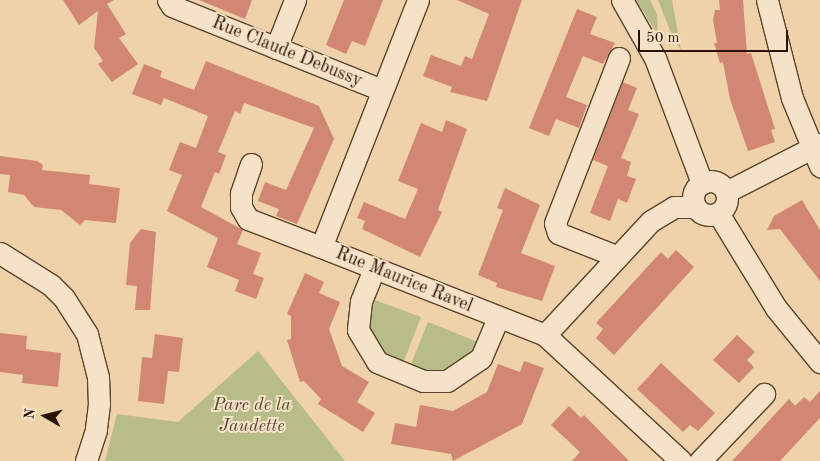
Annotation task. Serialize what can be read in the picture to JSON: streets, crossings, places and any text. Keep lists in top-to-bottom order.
{
  "streets": {
    "street": ["Rue Claude Debussy", "Rue Maurice Ravel"]
  },
  "crossings": [
    ["Rue Claude Debussy", "Rue Maurice Ravel"]
  ],
  "parks": ["Parc de la Jaudette"],
  "scale_bar": "50 m",
  "north": "left"
}
